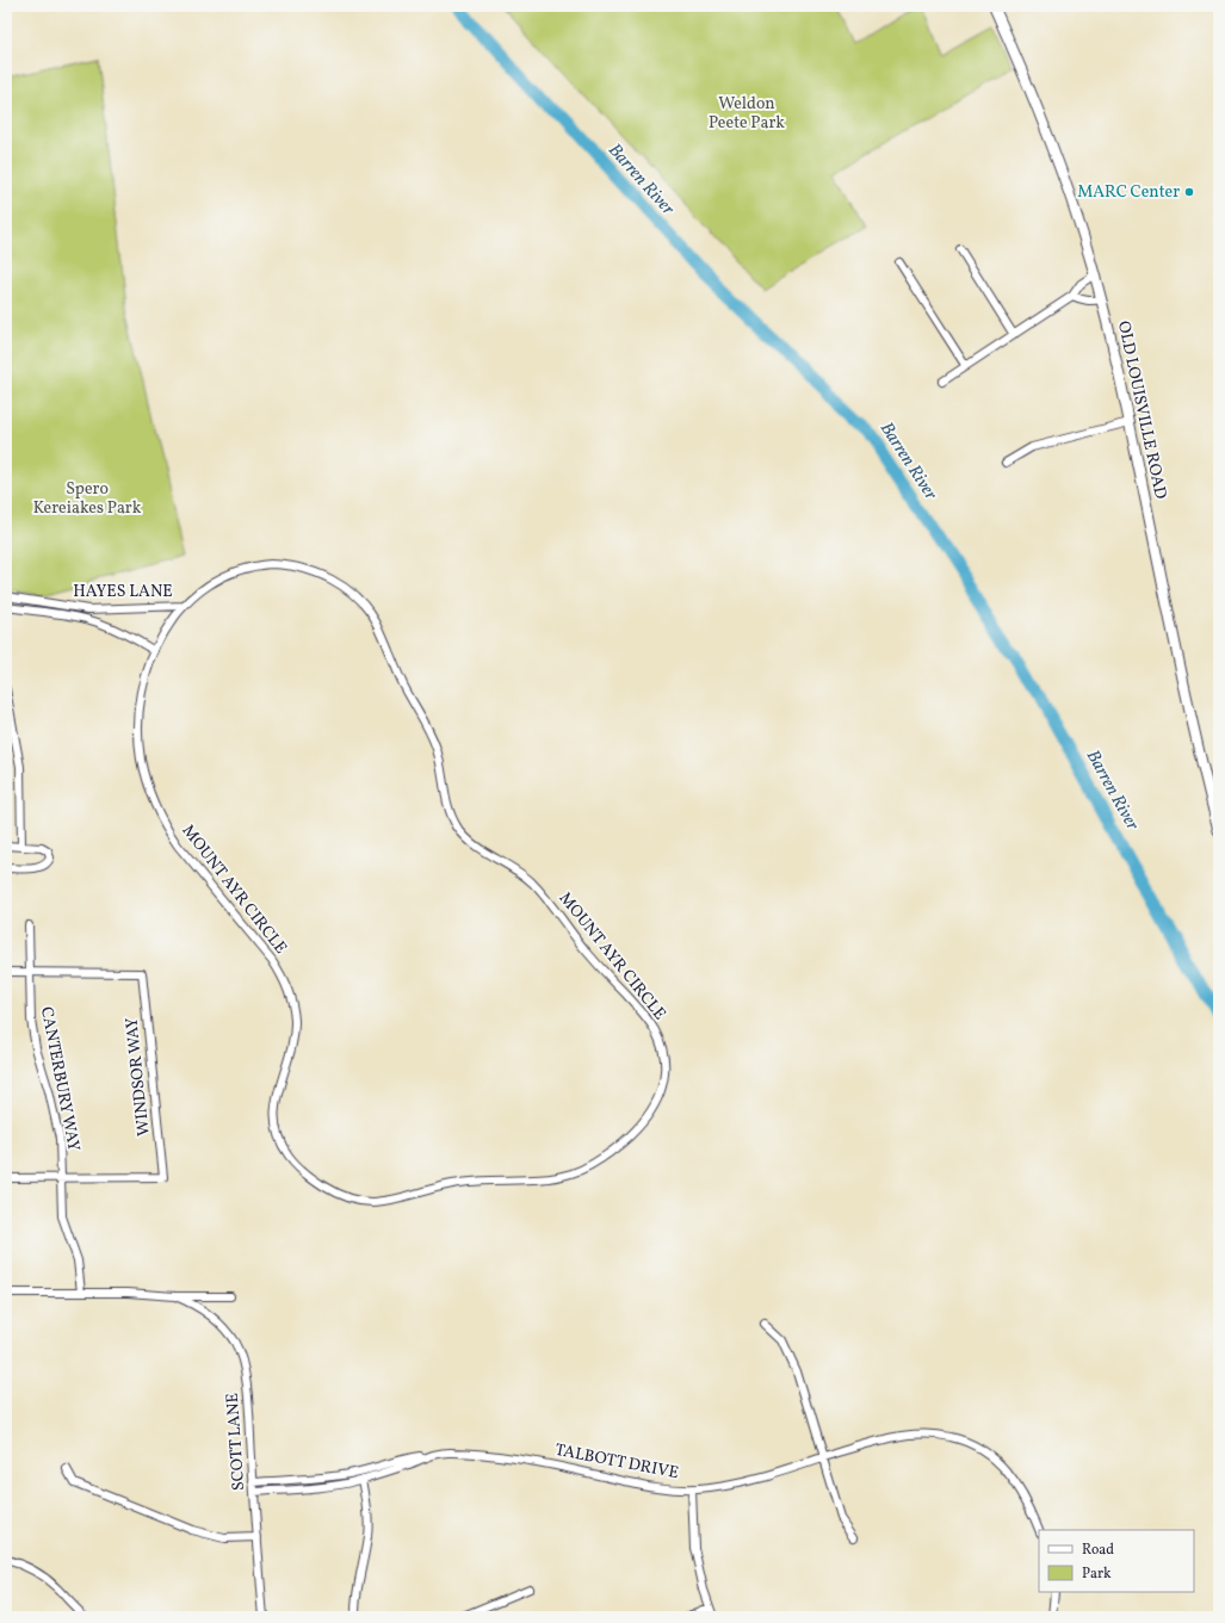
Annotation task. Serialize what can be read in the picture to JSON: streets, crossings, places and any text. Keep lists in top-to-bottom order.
{
  "streets": {
    "street": [
      "OLD LOUISVILLE ROAD",
      "HAYES LANE",
      "MOUNT AYR CIRCLE",
      "WINDSOR WAY",
      "CANTERBURY WAY",
      "SCOTT LANE",
      "TALBOTT DRIVE"
    ]
  },
  "crossings": [
    ["HAYES LANE", "MOUNT AYR CIRCLE"],
    ["WINDSOR WAY", "CANTERBURY WAY"],
    ["CANTERBURY WAY", "SCOTT LANE"],
    ["SCOTT LANE", "TALBOTT DRIVE"]
  ],
  "water": ["Barren River"],
  "parks": ["Weldon Peete Park", "Spero Kereiakes Park"],
  "places": ["MARC Center"],
  "legend": ["Road", "Park"]
}
